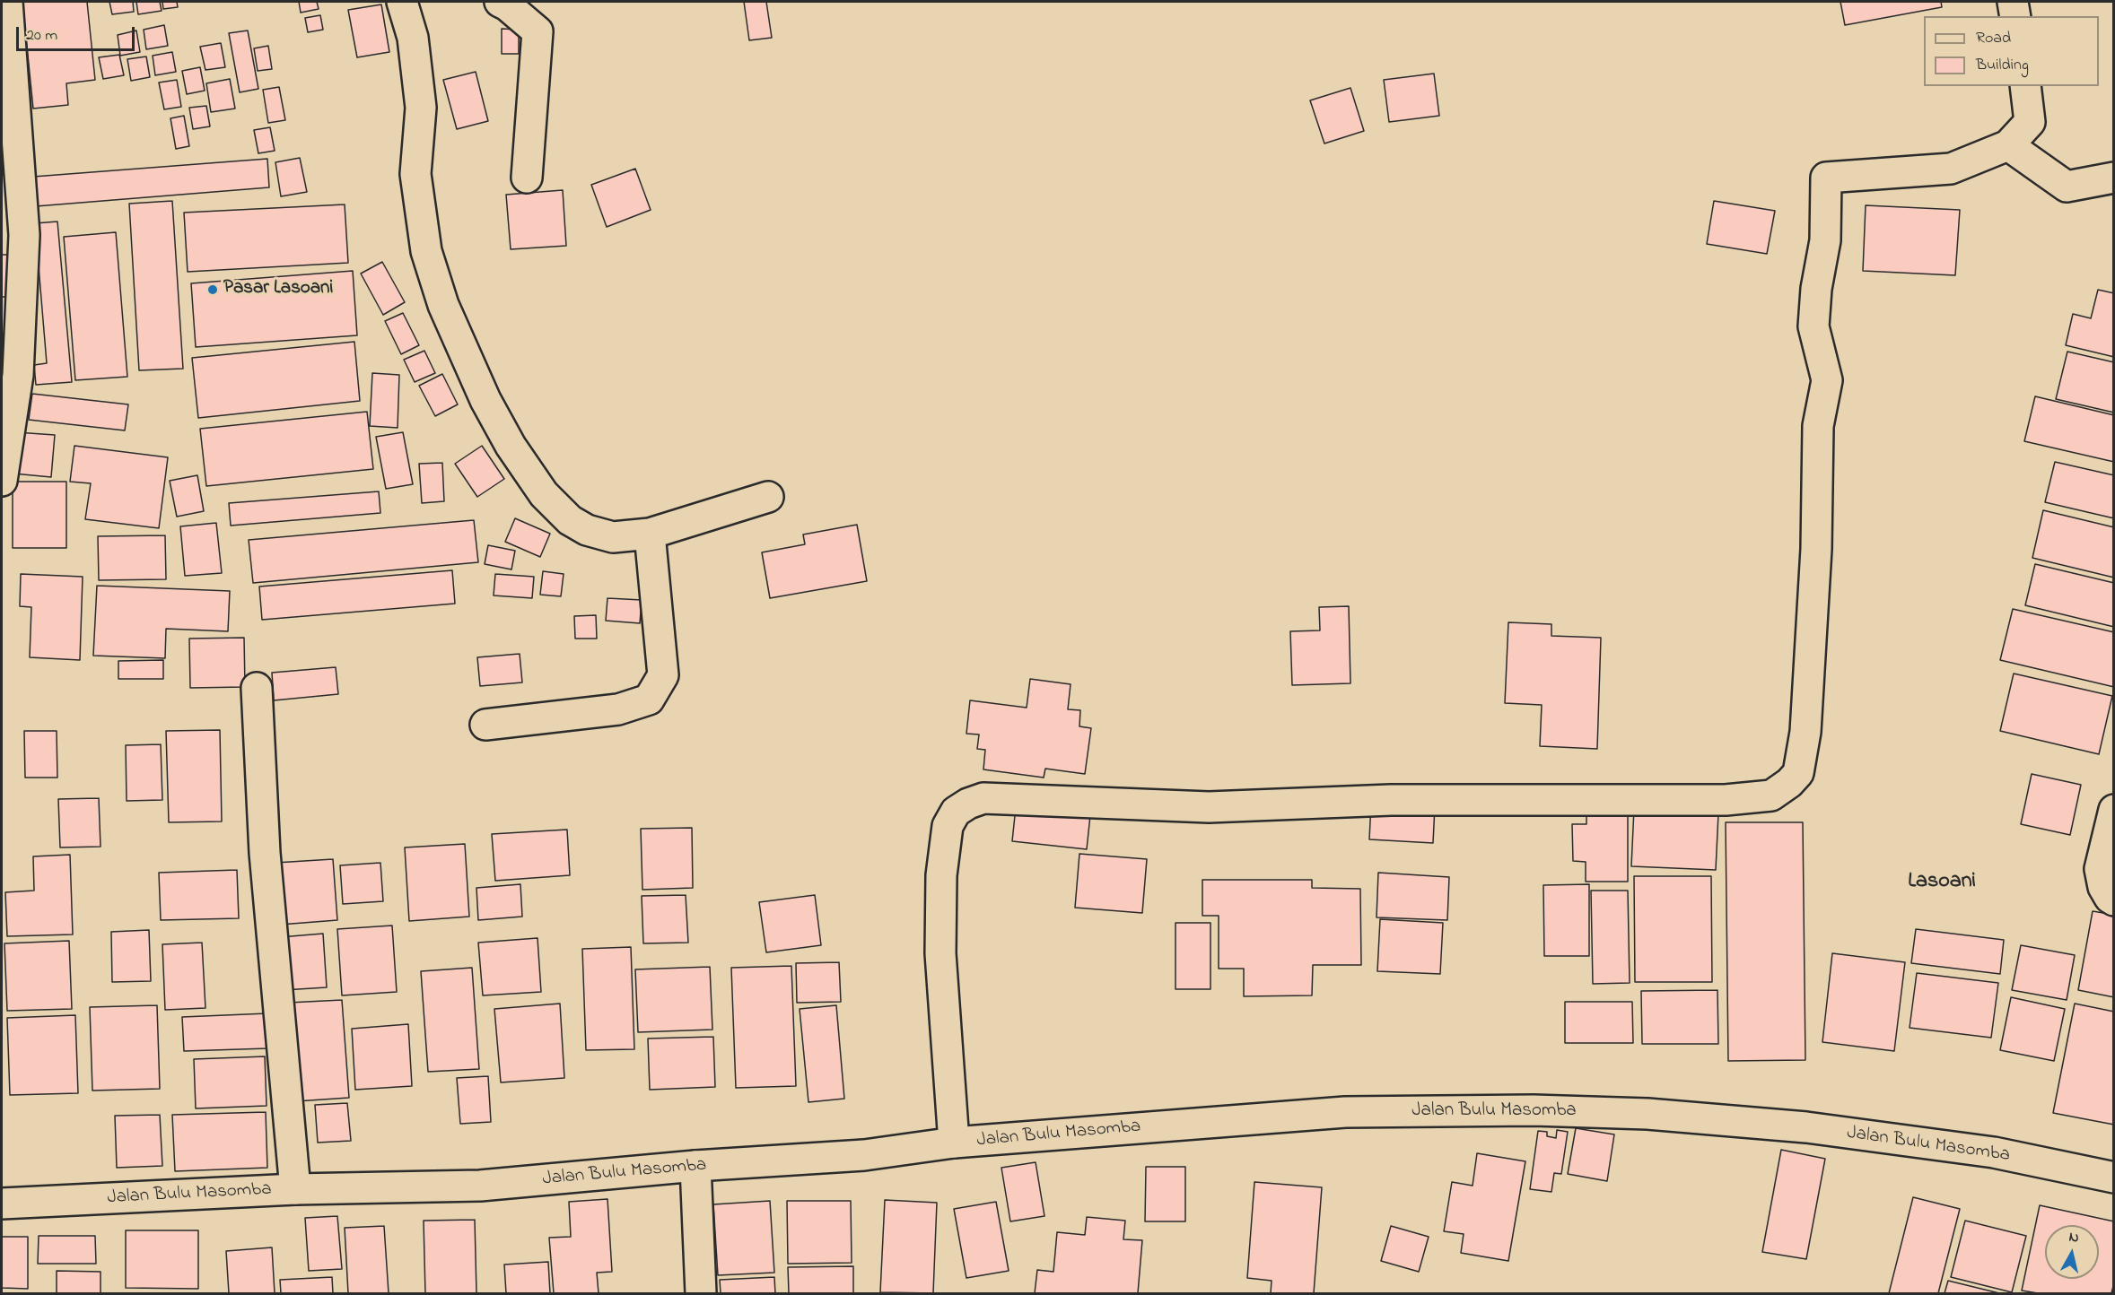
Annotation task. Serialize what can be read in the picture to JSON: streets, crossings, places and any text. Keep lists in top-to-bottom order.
{
  "streets": {
    "street": ["Jalan Bulu Masomba"]
  },
  "districts": ["Lasoani"],
  "places": ["Pasar Lasoani"],
  "legend": ["Road", "Building"],
  "scale_bar": "20 m",
  "north": "top"
}
